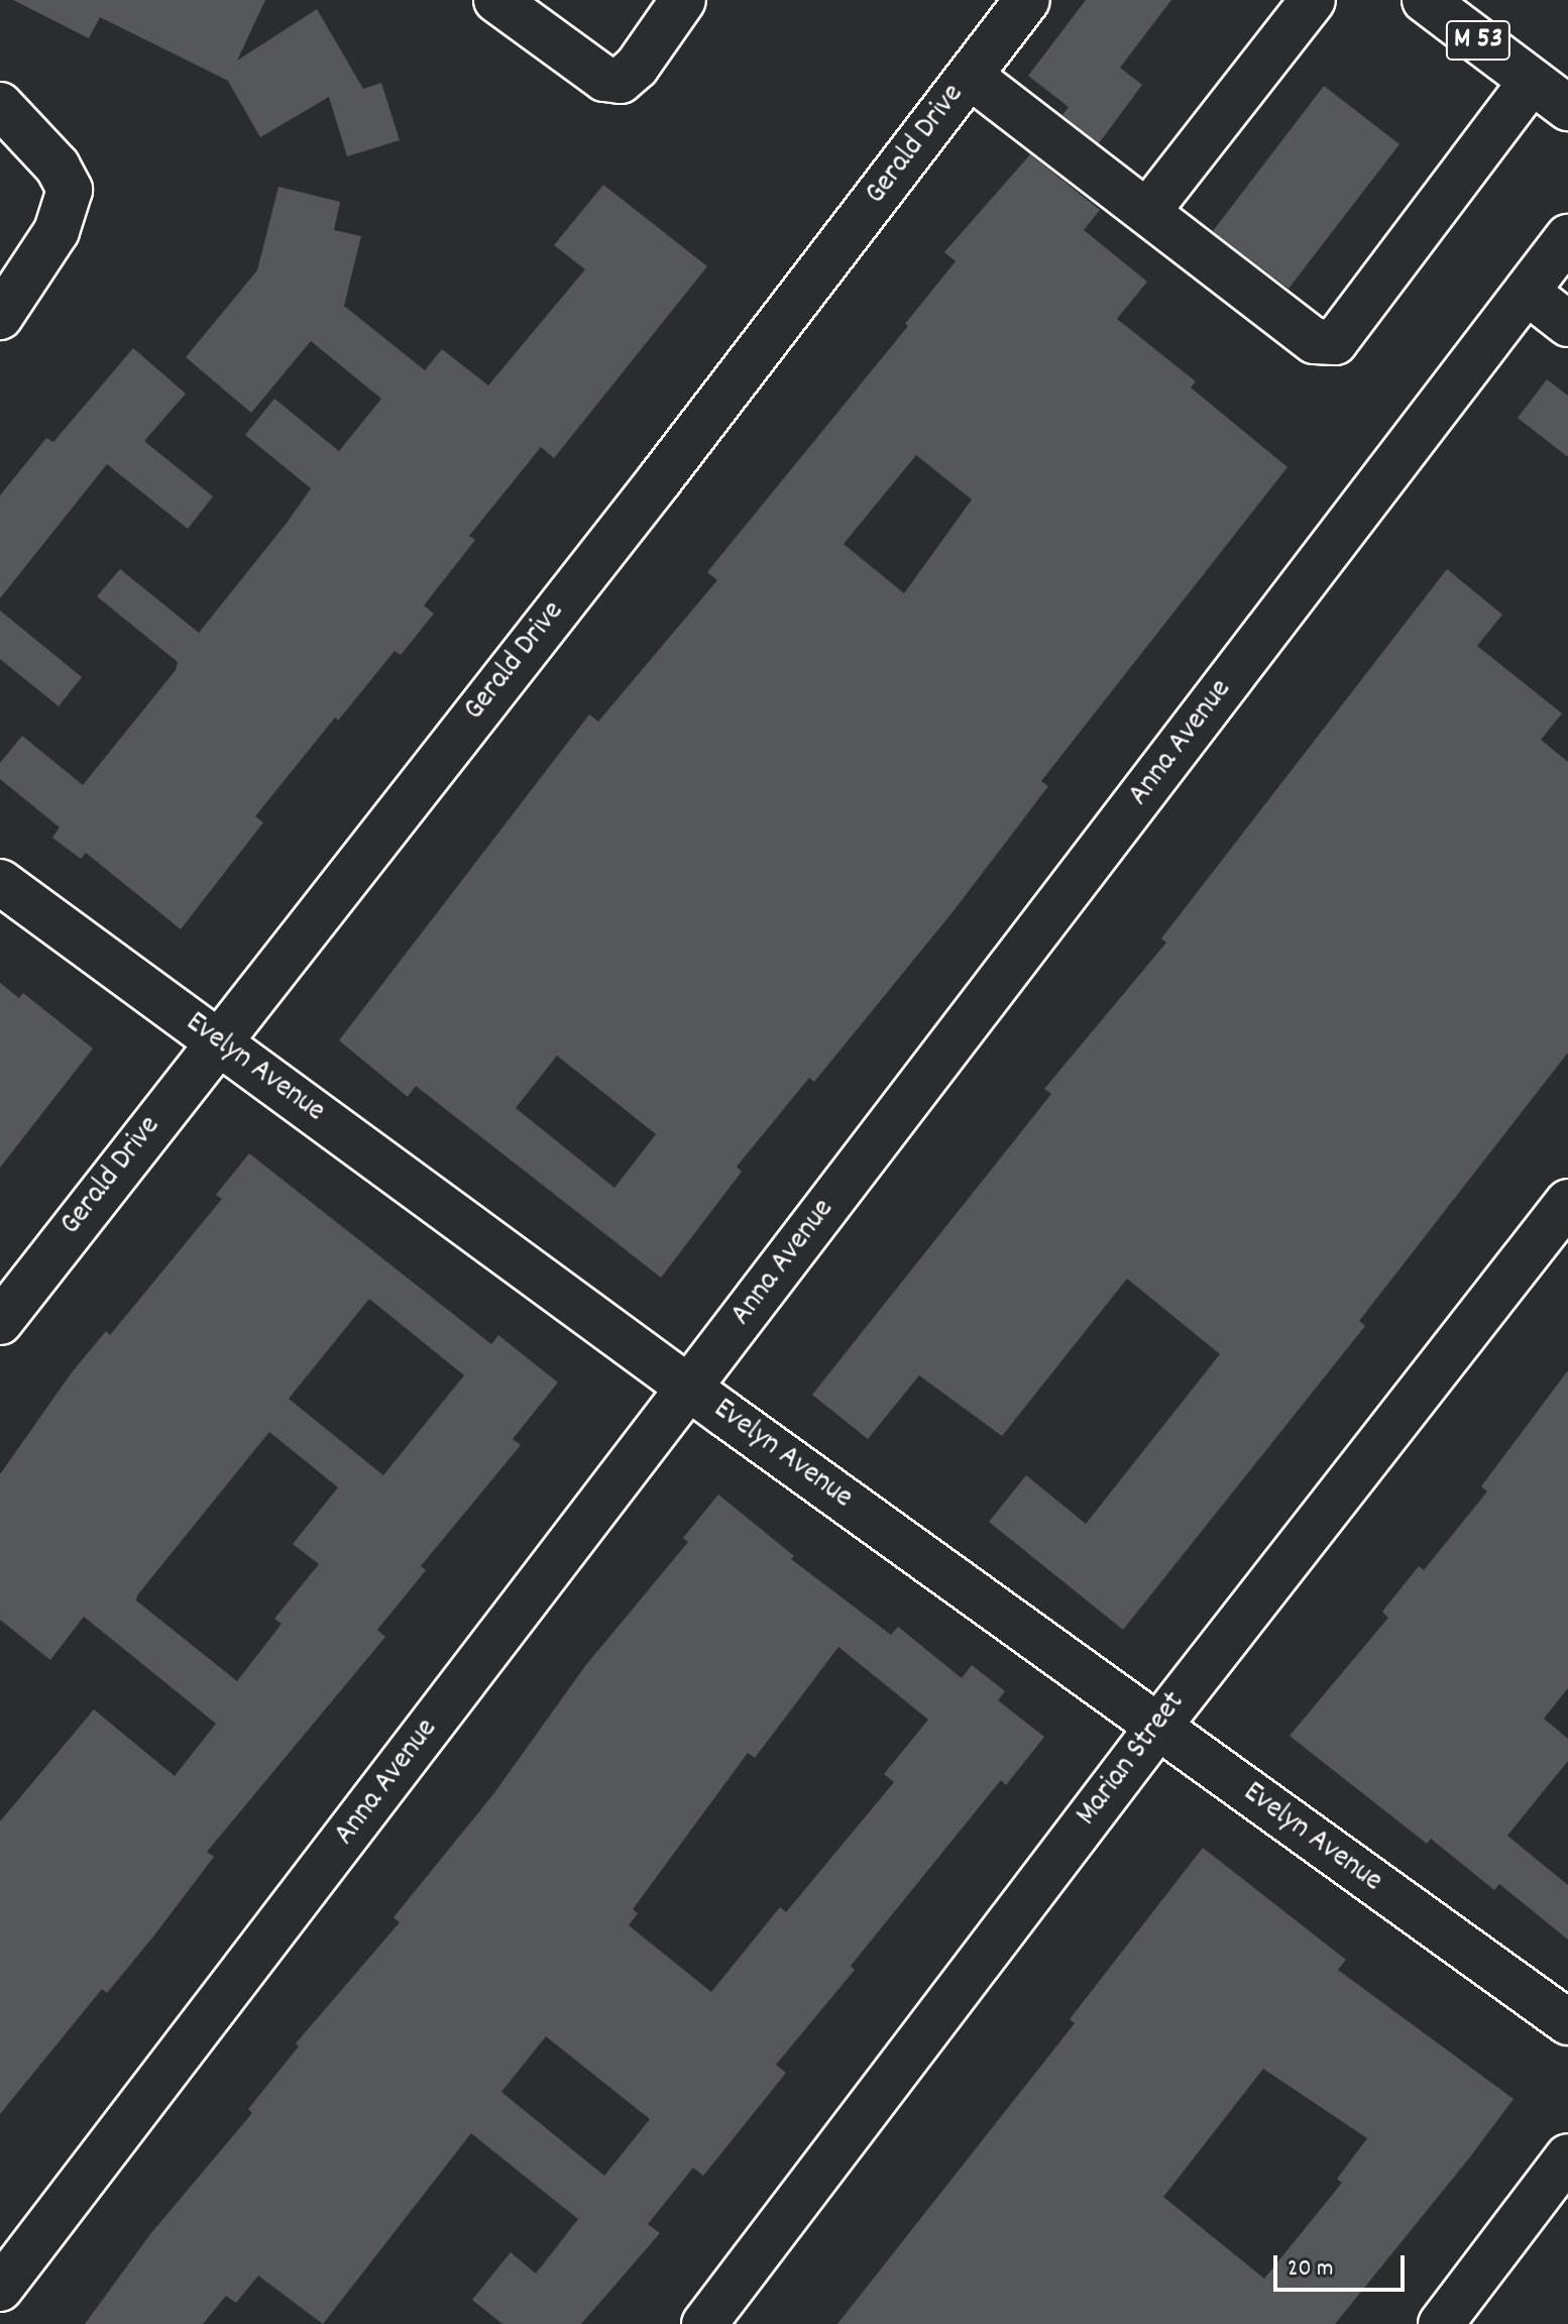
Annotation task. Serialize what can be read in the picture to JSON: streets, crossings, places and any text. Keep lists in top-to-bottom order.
{
  "streets": {
    "street": [
      "M 53",
      "Gerald Drive",
      "Anna Avenue",
      "Evelyn Avenue",
      "Marian Street"
    ]
  },
  "crossings": [
    ["Gerald Drive", "Evelyn Avenue"],
    ["Anna Avenue", "Evelyn Avenue"],
    ["Evelyn Avenue", "Marian Street"]
  ],
  "scale_bar": "20 m"
}
